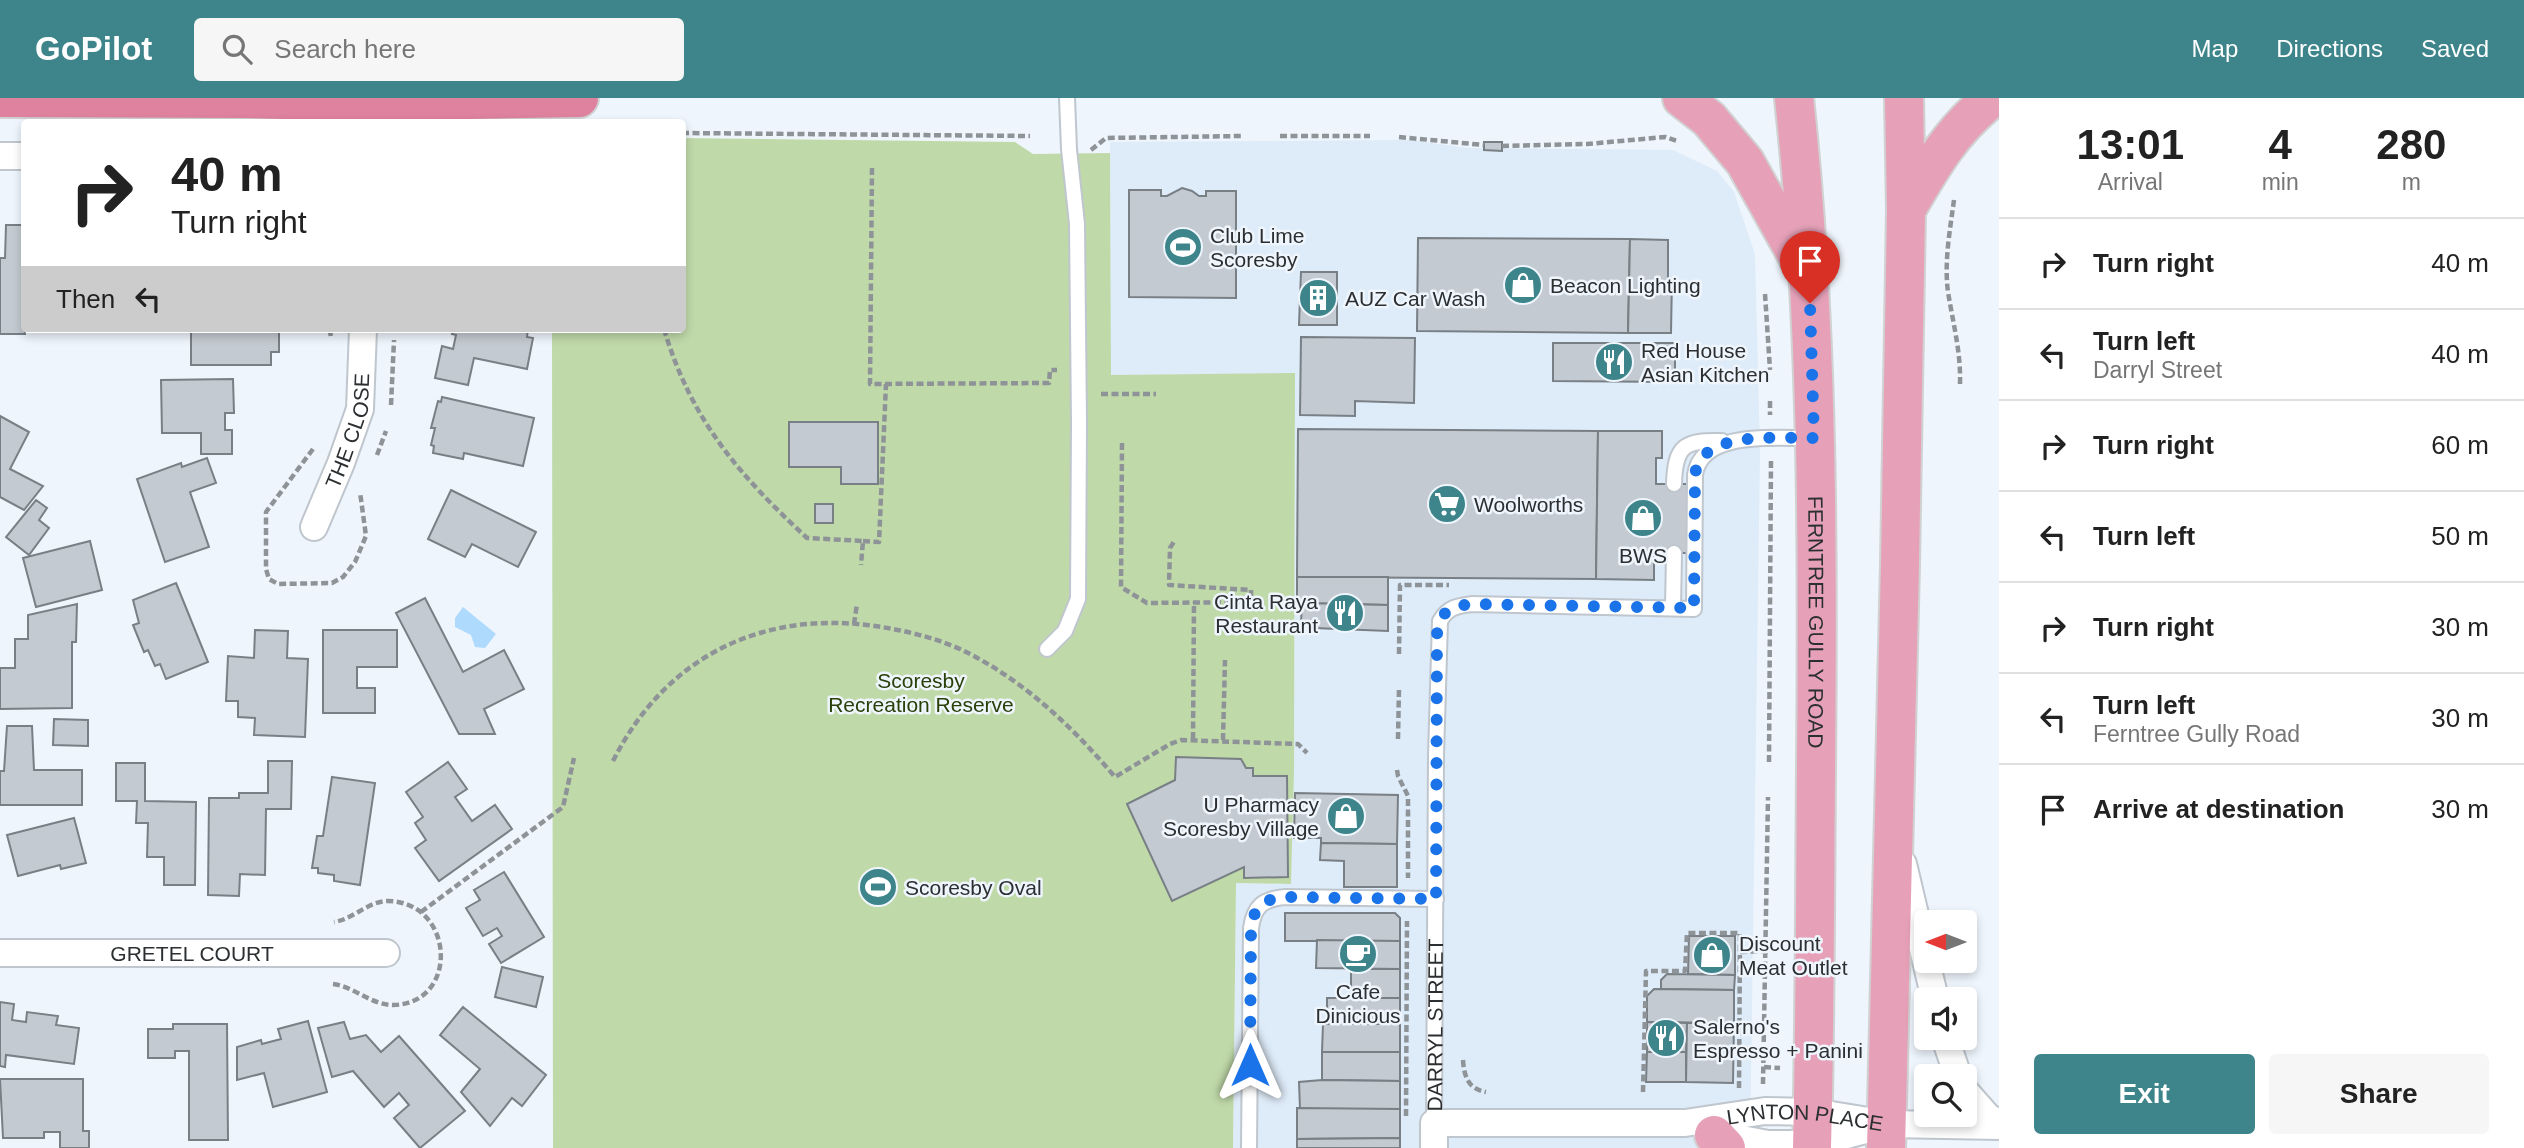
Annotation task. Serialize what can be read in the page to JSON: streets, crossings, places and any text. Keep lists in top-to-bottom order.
{
  "streets": {
    "main road": ["FERNTREE GULLY ROAD"],
    "street": ["THE CLOSE", "GRETEL COURT", "LYNTON PLACE"],
    "lane": ["DARRYL STREET"]
  },
  "crossings": [
    ["FERNTREE GULLY ROAD", "LYNTON PLACE"],
    ["DARRYL STREET", "LYNTON PLACE"]
  ],
  "parks": ["Scoresby Recreation Reserve"],
  "places": {
    "sports": ["Club Lime Scoresby", "Scoresby Oval"],
    "shop": [
      "Beacon Lighting",
      "BWS",
      "U Pharmacy Scoresby Village",
      "Discount Meat Outlet"
    ],
    "building": ["AUZ Car Wash"],
    "restaurant": ["Red House Asian Kitchen", "Cinta Raya Restaurant", "Salerno's Espresso + Panini"],
    "supermarket": ["Woolworths"],
    "cafe": ["Cafe Dinicious"]
  },
  "north": "left",
  "page": {
    "header": "GoPilot",
    "search": "Search here",
    "nav": ["Map", "Directions", "Saved"],
    "eta": [
      "13:01",
      "Arrival",
      "4",
      "min",
      "280",
      "m"
    ],
    "turn": ["40 m", "Turn right"],
    "list": [
      {
        "name": "Turn right",
        "value": "40 m"
      },
      {
        "name": "Turn left",
        "note": "Darryl Street",
        "value": "40 m"
      },
      {
        "name": "Turn right",
        "value": "60 m"
      },
      {
        "name": "Turn left",
        "value": "50 m"
      },
      {
        "name": "Turn right",
        "value": "30 m"
      },
      {
        "name": "Turn left",
        "note": "Ferntree Gully Road",
        "value": "30 m"
      },
      {
        "name": "Arrive at destination",
        "value": "30 m"
      }
    ],
    "then": "Then",
    "buttons": ["Exit", "Share"]
  }
}
